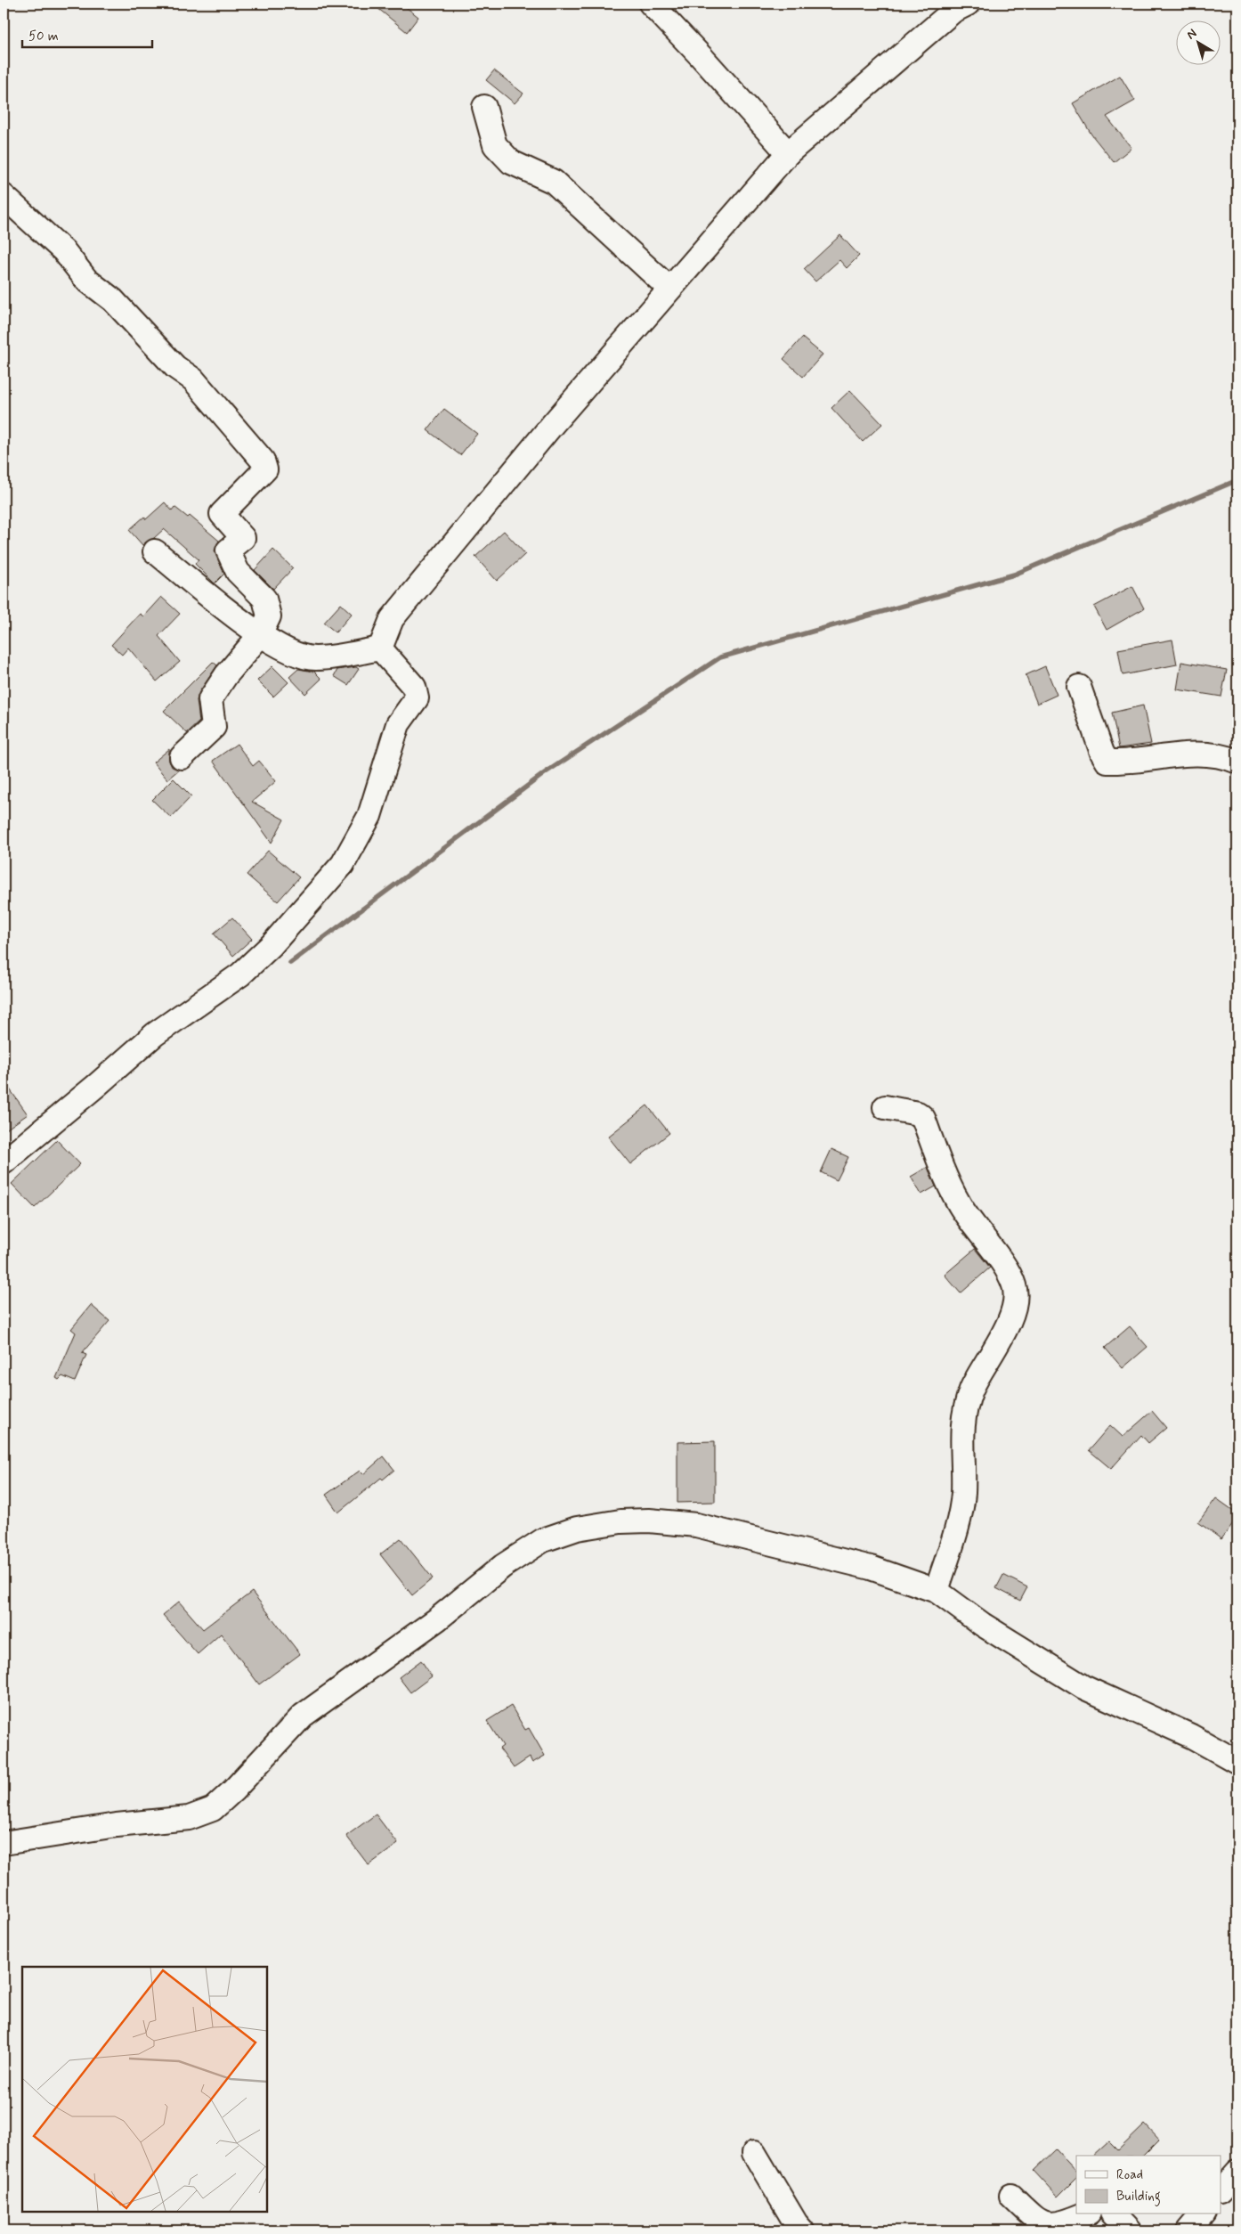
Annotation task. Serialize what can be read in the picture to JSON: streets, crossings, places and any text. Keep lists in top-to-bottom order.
{
  "legend": ["Road", "Building"],
  "scale_bar": "50 m",
  "north": "top left"
}
